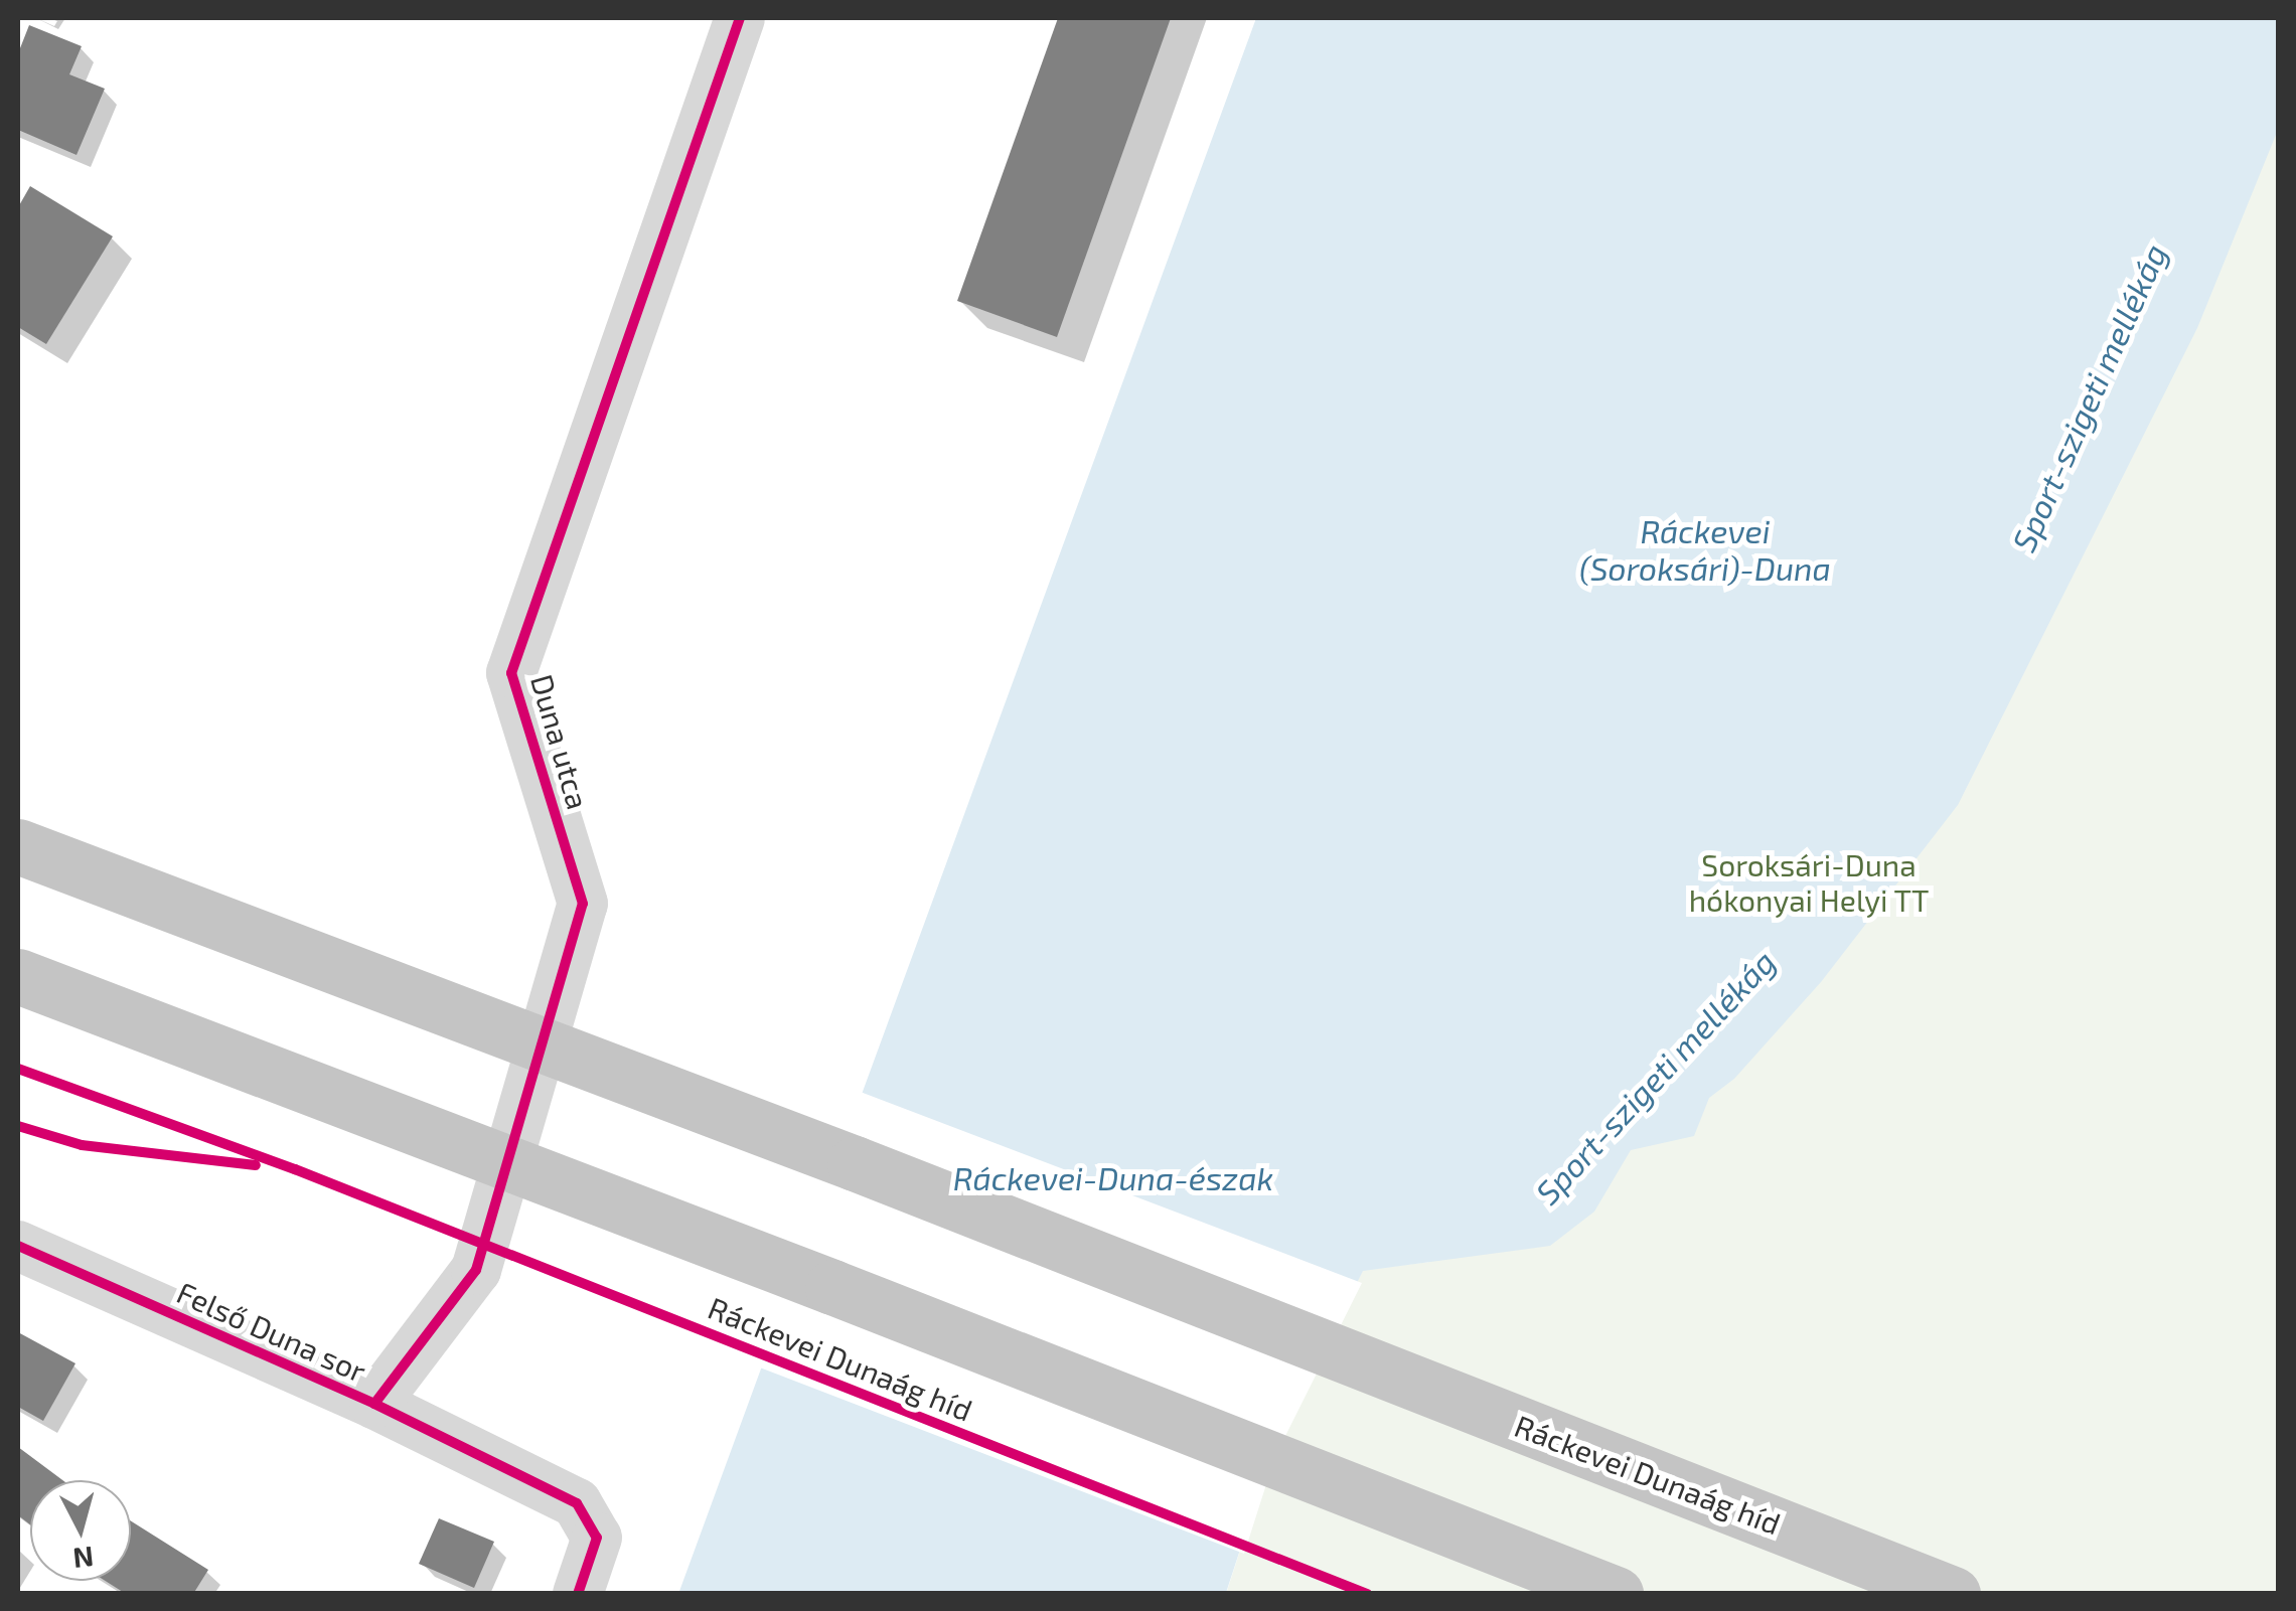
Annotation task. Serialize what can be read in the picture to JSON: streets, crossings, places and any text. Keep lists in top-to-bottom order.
{
  "streets": {
    "highway": ["Ráckevei Dunaág híd"],
    "street": ["Duna utca", "Felső Duna sor"]
  },
  "crossings": [
    ["Duna utca", "Felső Duna sor"]
  ],
  "water": ["Sport-szigeti mellékág", "Ráckevei (Soroksári)-Duna", "Ráckevei-Duna-észak"],
  "parks": ["Soroksári-Duna hókonyai Helyi TT"],
  "north": "bottom"
}
